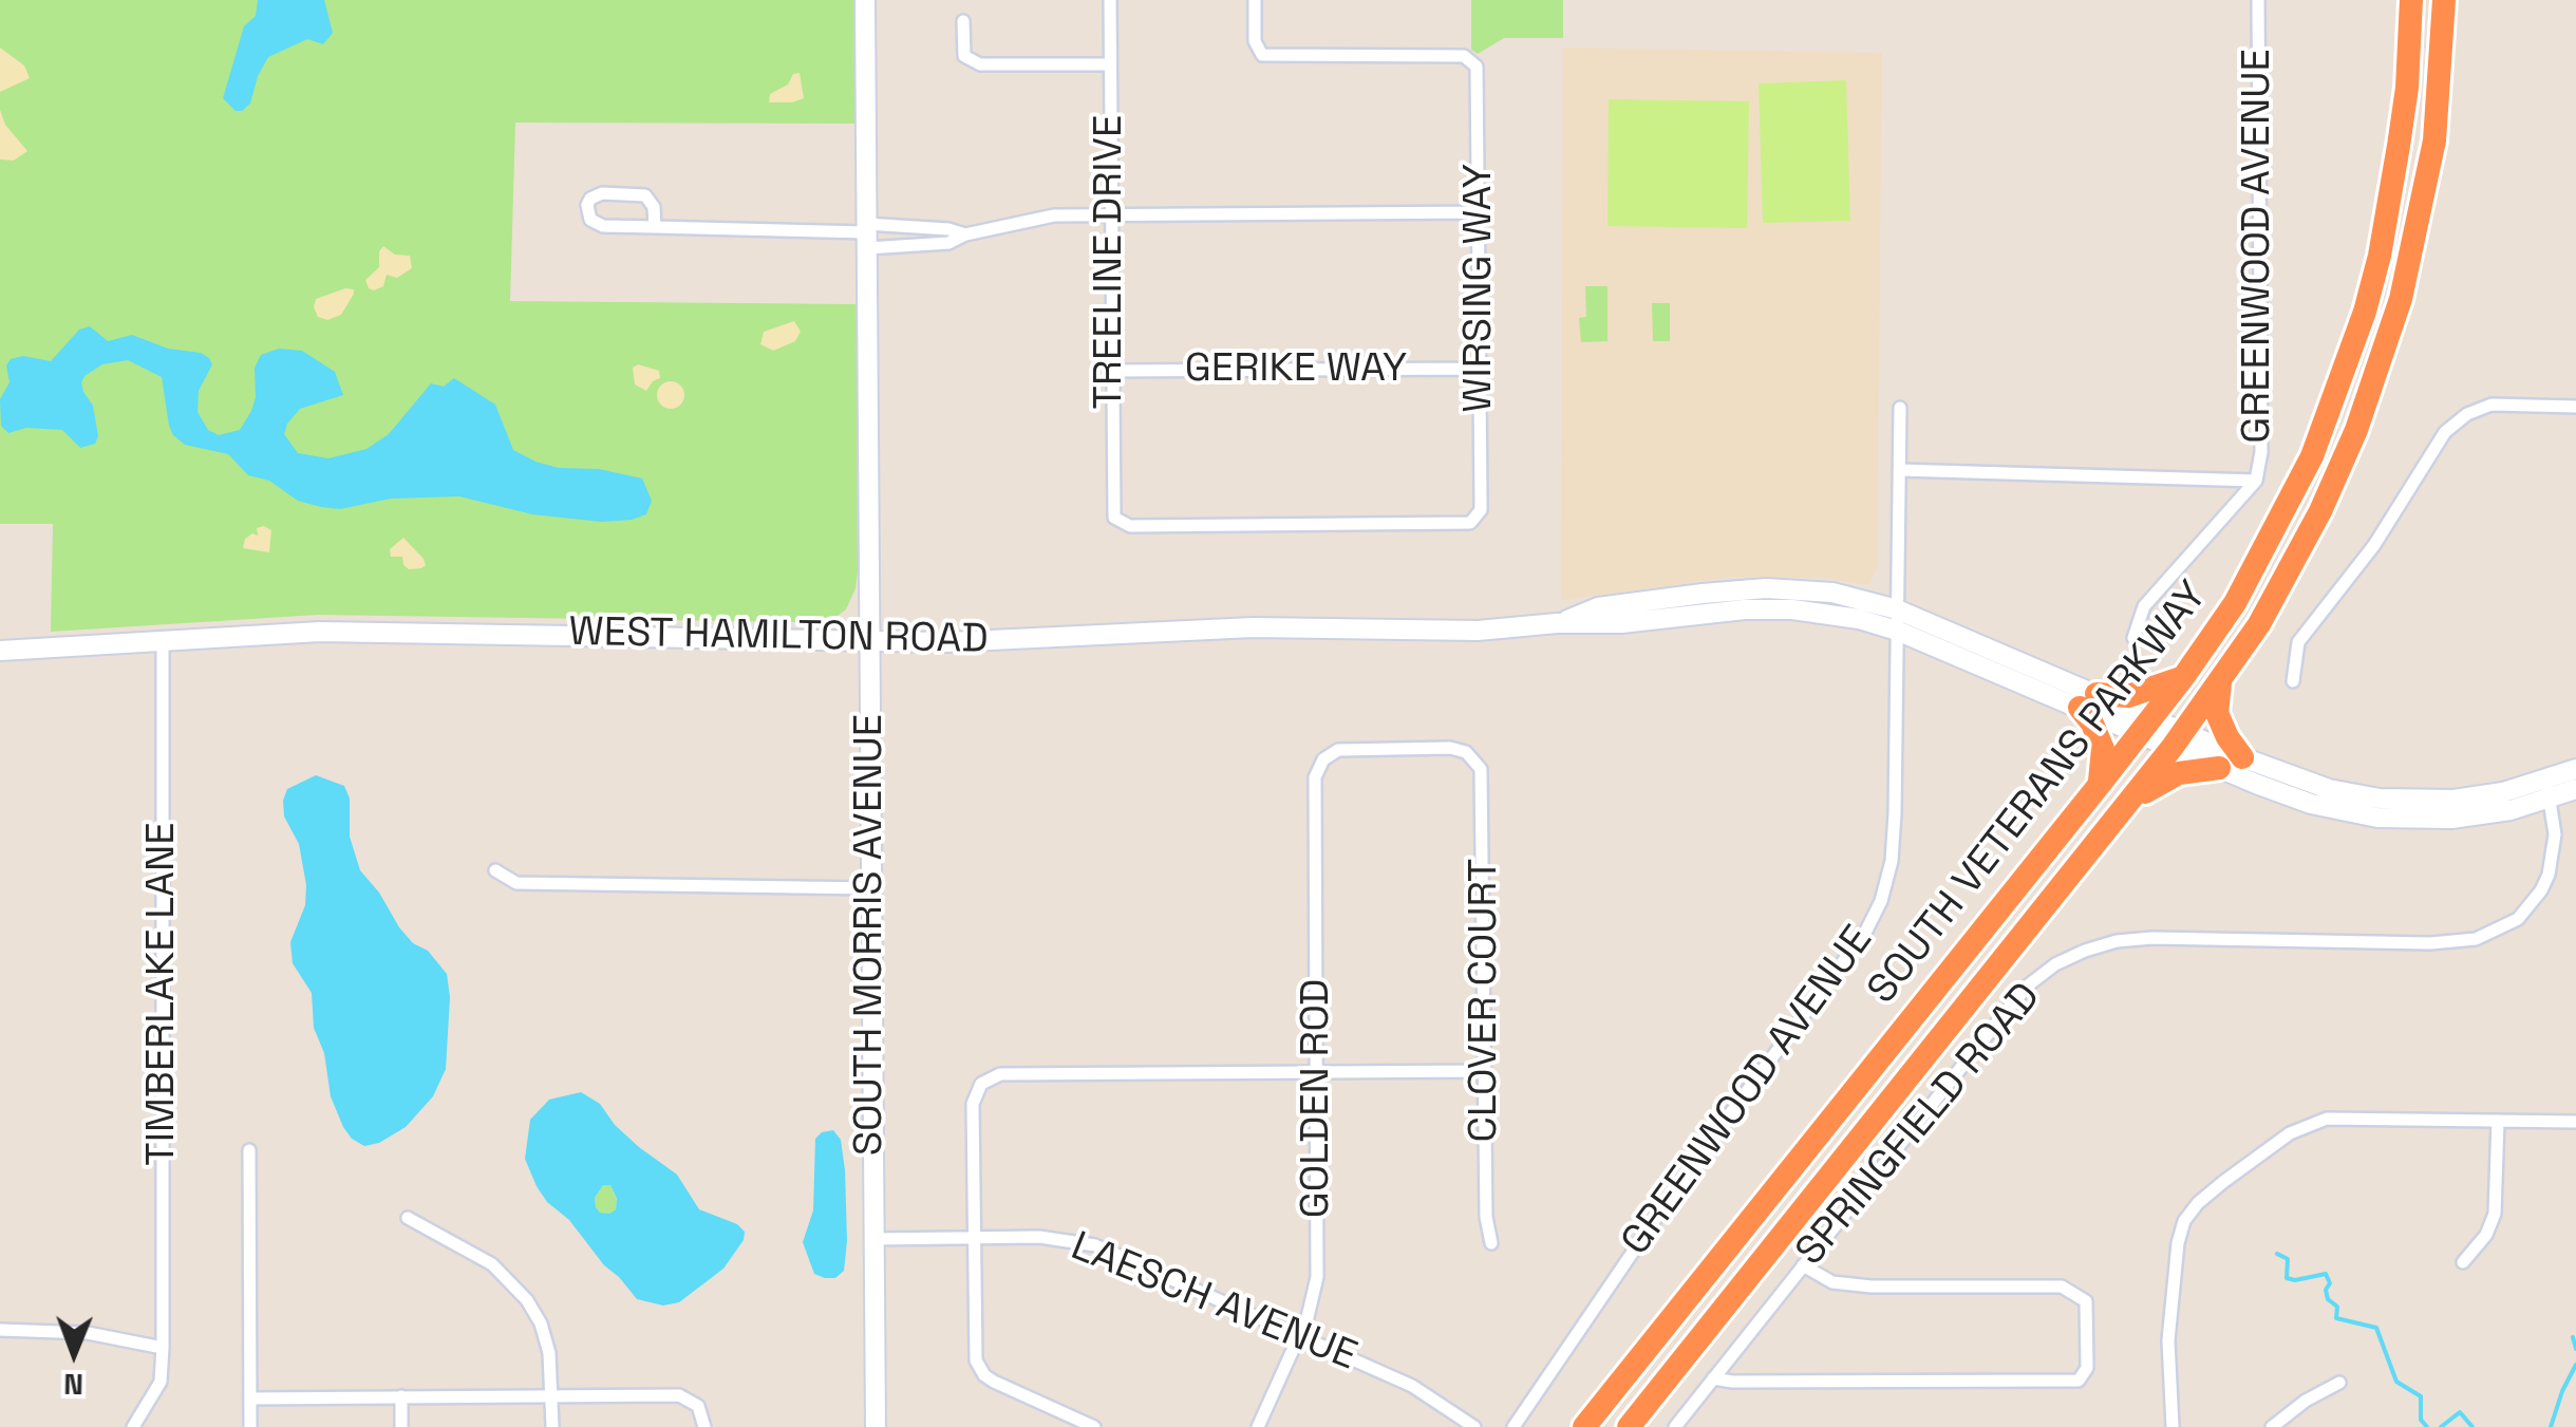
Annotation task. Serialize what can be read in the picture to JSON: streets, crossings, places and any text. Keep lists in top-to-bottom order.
{
  "streets": {
    "highway": ["SOUTH VETERANS PARKWAY"],
    "main road": ["WEST HAMILTON ROAD", "SOUTH MORRIS AVENUE"],
    "street": [
      "GREENWOOD AVENUE",
      "TREELINE DRIVE",
      "WIRSING WAY",
      "GERIKE WAY",
      "TIMBERLAKE LANE",
      "CLOVER COURT",
      "GOLDEN ROD",
      "SPRINGFIELD ROAD",
      "LAESCH AVENUE"
    ]
  },
  "crossings": [
    ["GREENWOOD AVENUE", "WEST HAMILTON ROAD"],
    ["TREELINE DRIVE", "WIRSING WAY"],
    ["TREELINE DRIVE", "GERIKE WAY"],
    ["WIRSING WAY", "GERIKE WAY"],
    ["WEST HAMILTON ROAD", "SOUTH VETERANS PARKWAY"],
    ["WEST HAMILTON ROAD", "SOUTH MORRIS AVENUE"],
    ["WEST HAMILTON ROAD", "TIMBERLAKE LANE"],
    ["WEST HAMILTON ROAD", "SPRINGFIELD ROAD"],
    ["SOUTH MORRIS AVENUE", "LAESCH AVENUE"],
    ["CLOVER COURT", "GOLDEN ROD"],
    ["GOLDEN ROD", "LAESCH AVENUE"]
  ],
  "north": "bottom"
}
